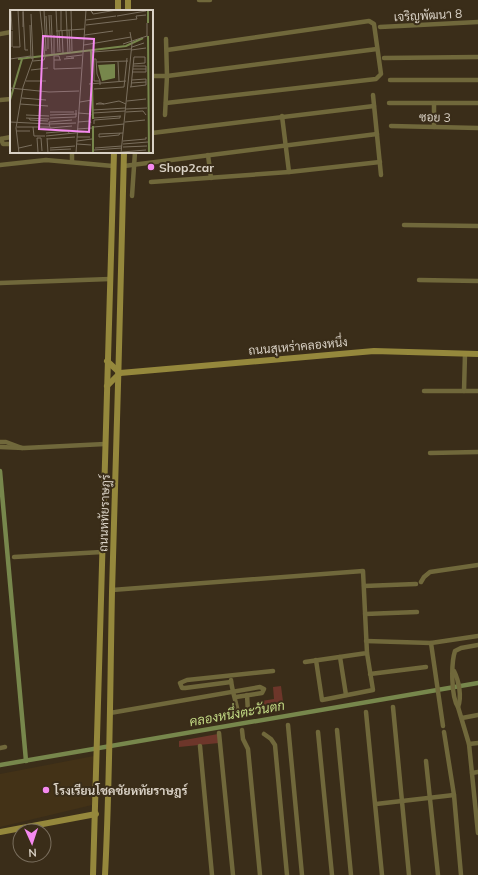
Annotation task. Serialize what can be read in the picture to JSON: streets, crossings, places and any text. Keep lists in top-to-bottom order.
{
  "streets": {
    "main road": ["ถนนสุเหร่าคลองหนึ่ง", "ถนนหทัยราษฎร์"],
    "street": ["เจริญพัฒนา 8", "ซอย 3"]
  },
  "crossings": [
    ["ถนนสุเหร่าคลองหนึ่ง", "ถนนหทัยราษฎร์"]
  ],
  "water": ["คลองหนึ่งตะวันตก"],
  "places": ["Shop2car", "โรงเรียนโชคชัยหทัยราษฎร์"],
  "north": "bottom"
}
